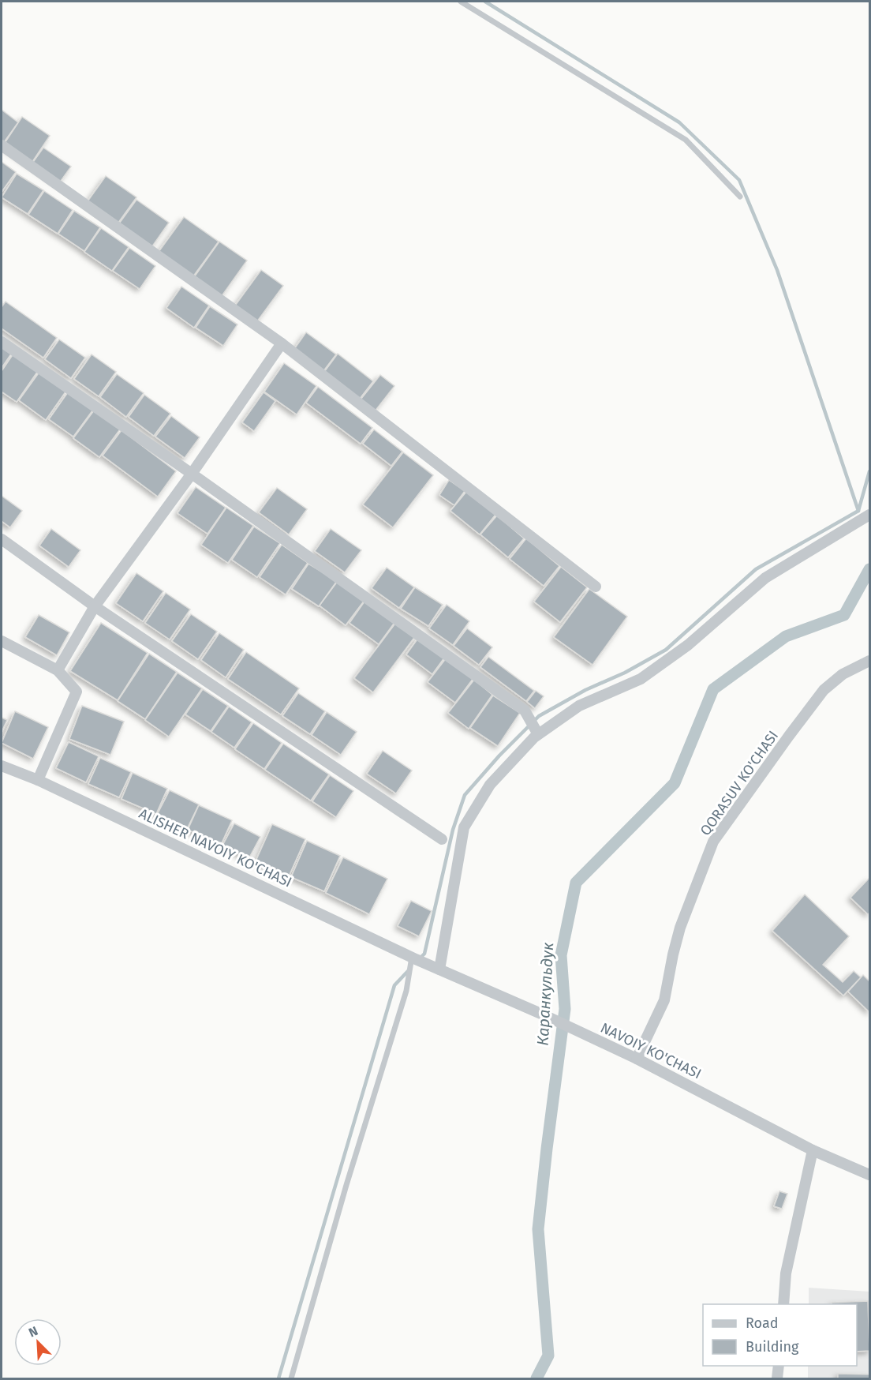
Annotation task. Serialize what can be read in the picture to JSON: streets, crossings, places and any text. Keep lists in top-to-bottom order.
{
  "streets": {
    "street": ["QORASUV KO'CHASI", "ALISHER NAVOIY KO'CHASI", "NAVOIY KO'CHASI"]
  },
  "crossings": [
    ["QORASUV KO'CHASI", "NAVOIY KO'CHASI"],
    ["ALISHER NAVOIY KO'CHASI", "NAVOIY KO'CHASI"]
  ],
  "water": ["Каранкульдук"],
  "legend": ["Road", "Building"],
  "north": "top left"
}
